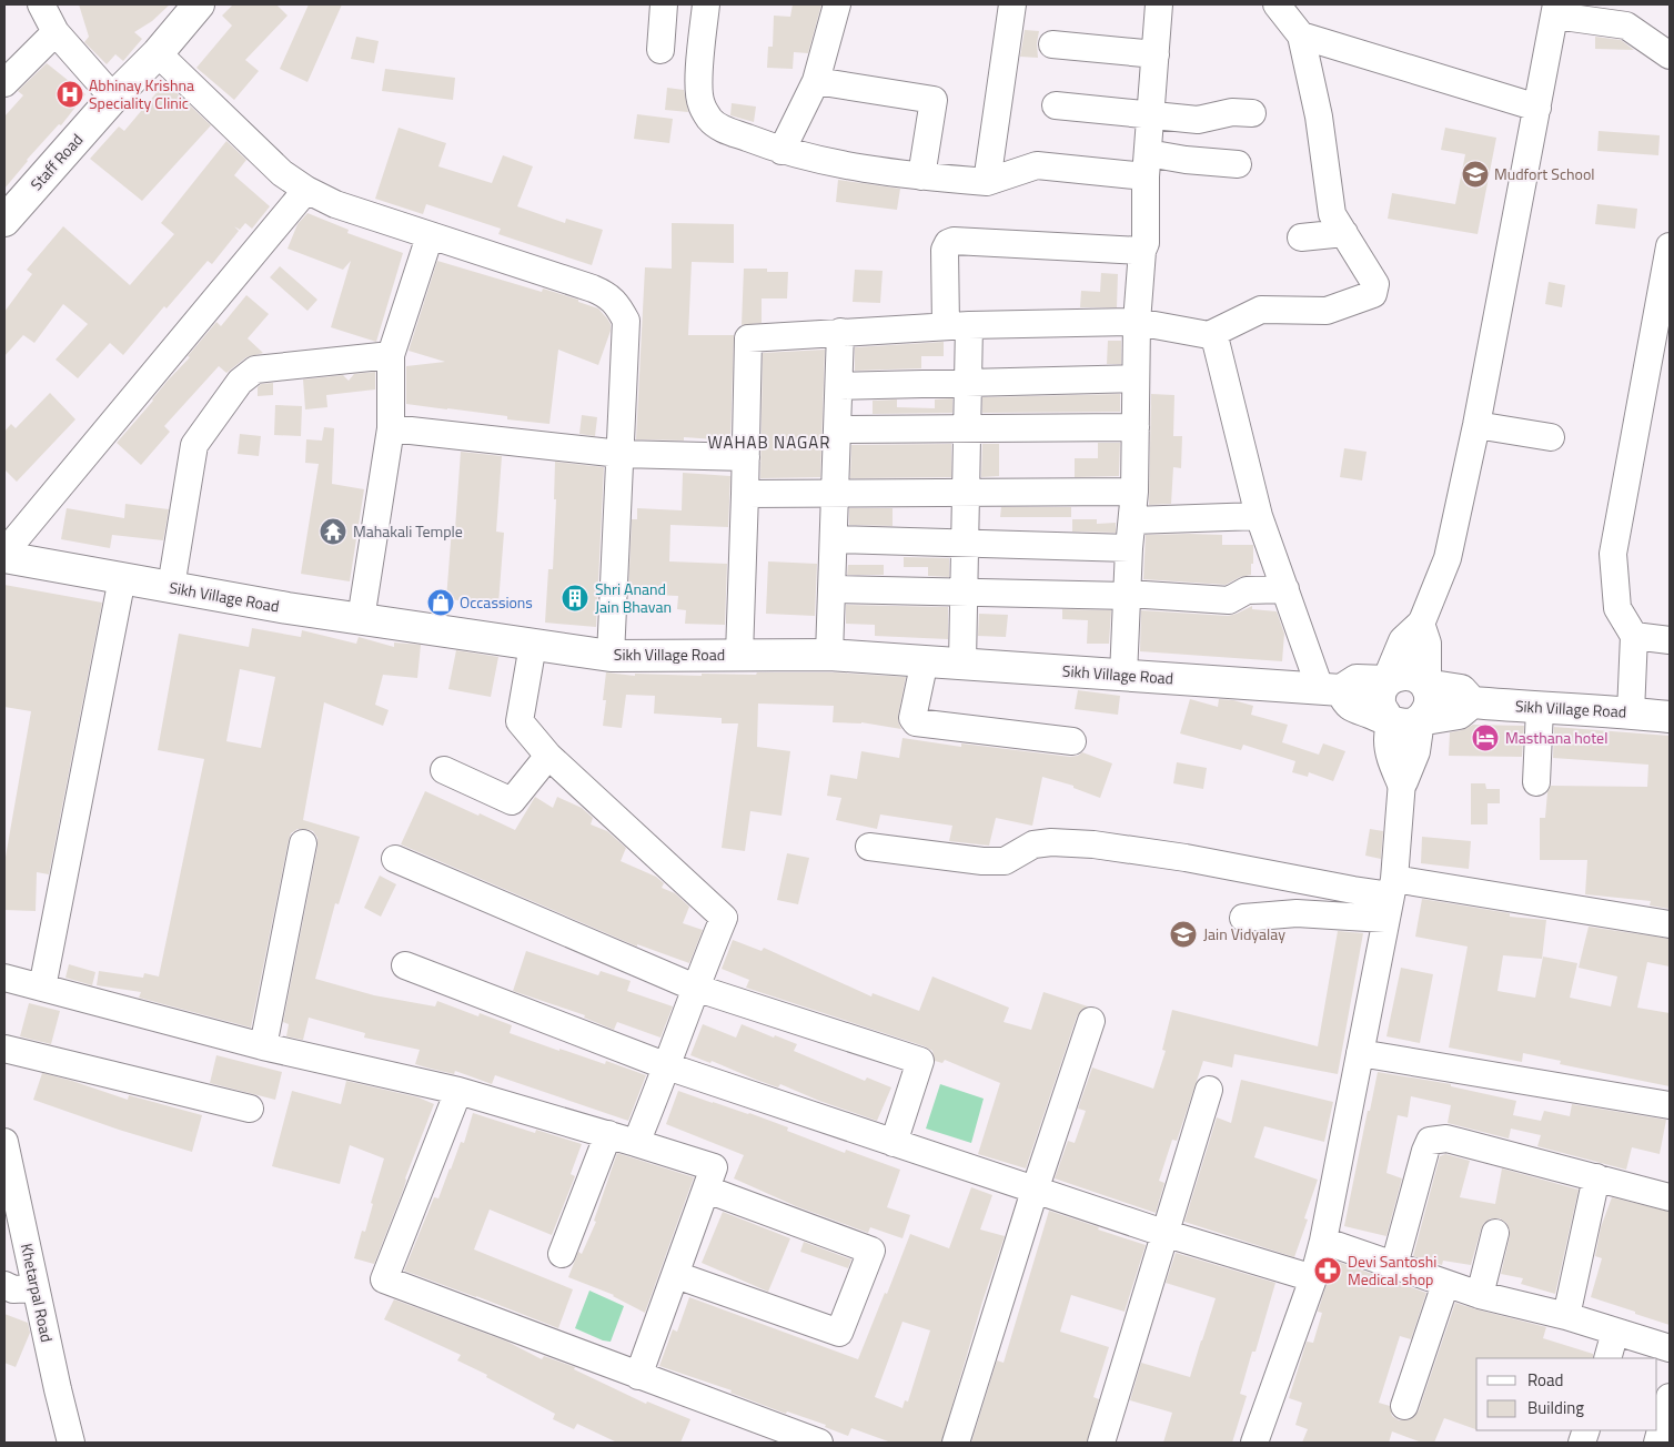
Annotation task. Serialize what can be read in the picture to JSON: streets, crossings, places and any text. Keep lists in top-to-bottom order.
{
  "streets": {
    "main road": ["Staff Road", "Sikh Village Road"],
    "street": ["Khetarpal Road"]
  },
  "districts": ["WAHAB NAGAR"],
  "places": {
    "hospital": ["Abhinay Krishna Speciality Clinic"],
    "school or university": ["Mudfort School", "Jain Vidyalay"],
    "temple": ["Mahakali Temple"],
    "building": ["Shri Anand Jain Bhavan"],
    "shop": ["Occassions"],
    "hotel": ["Masthana hotel"],
    "pharmacy": ["Devi Santoshi Medical shop"]
  },
  "legend": ["Road", "Building"]
}
